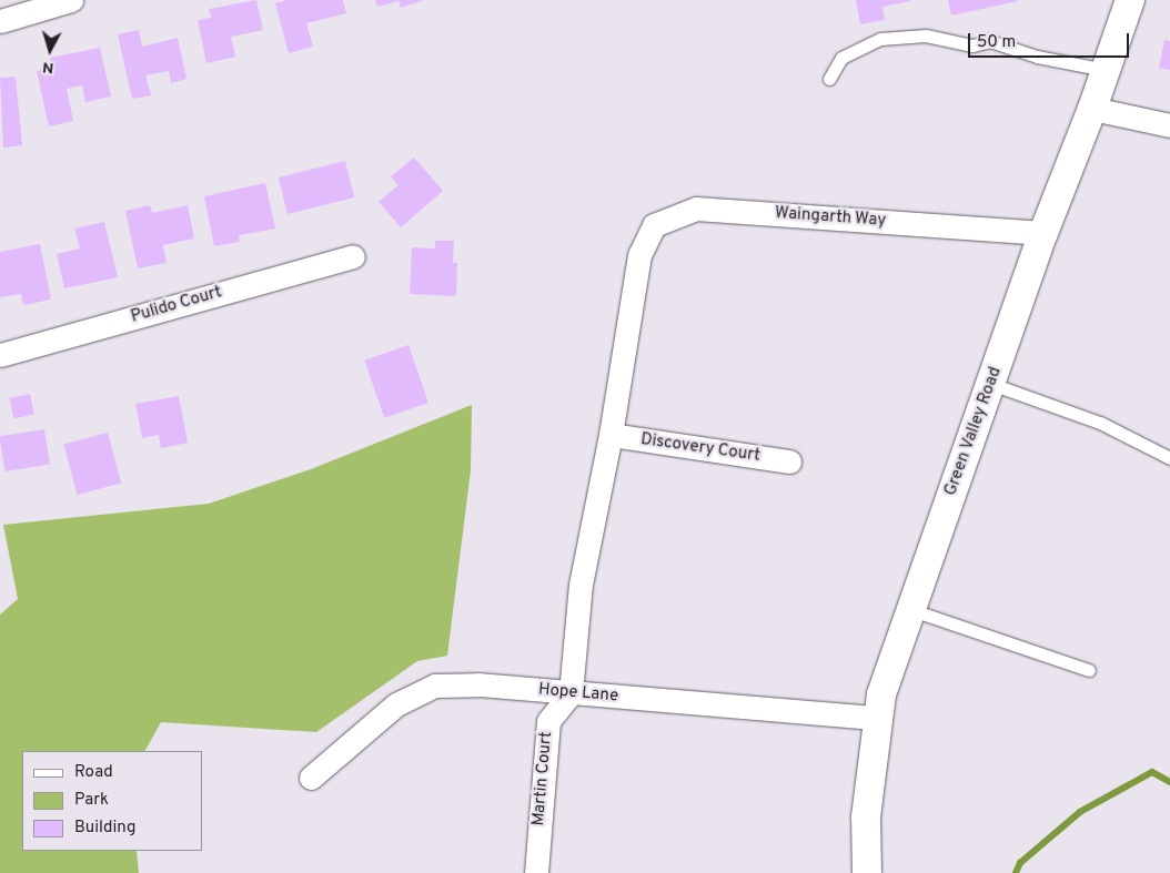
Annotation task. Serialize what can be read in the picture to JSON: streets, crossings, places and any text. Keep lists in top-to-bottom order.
{
  "streets": {
    "street": [
      "Waingarth Way",
      "Pulido Court",
      "Green Valley Road",
      "Discovery Court",
      "Hope Lane",
      "Martin Court"
    ]
  },
  "crossings": [
    ["Waingarth Way", "Green Valley Road"],
    ["Waingarth Way", "Discovery Court"],
    ["Waingarth Way", "Hope Lane"],
    ["Waingarth Way", "Martin Court"],
    ["Green Valley Road", "Hope Lane"],
    ["Hope Lane", "Martin Court"]
  ],
  "legend": ["Road", "Park", "Building"],
  "scale_bar": "50 m",
  "north": "bottom"
}
